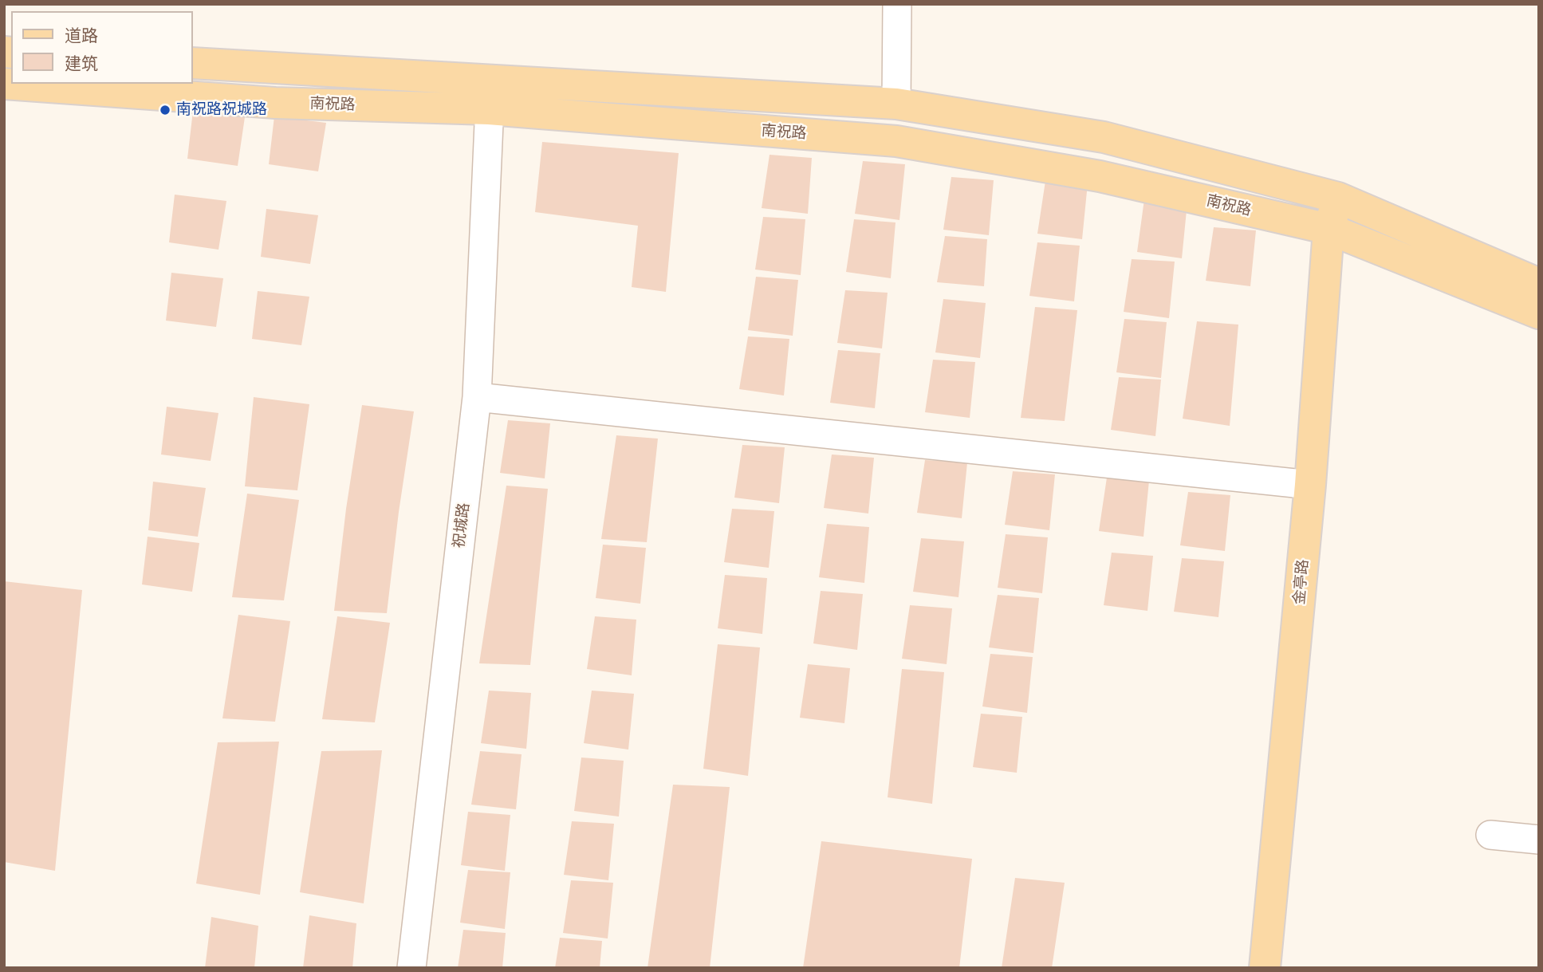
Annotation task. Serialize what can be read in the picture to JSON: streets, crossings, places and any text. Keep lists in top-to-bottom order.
{
  "streets": {
    "main road": ["南祝路", "金亭路"],
    "street": ["祝城路"]
  },
  "crossings": [
    ["南祝路", "祝城路"],
    ["南祝路", "金亭路"]
  ],
  "places": ["南祝路祝城路"],
  "legend": ["道路", "建筑"]
}
